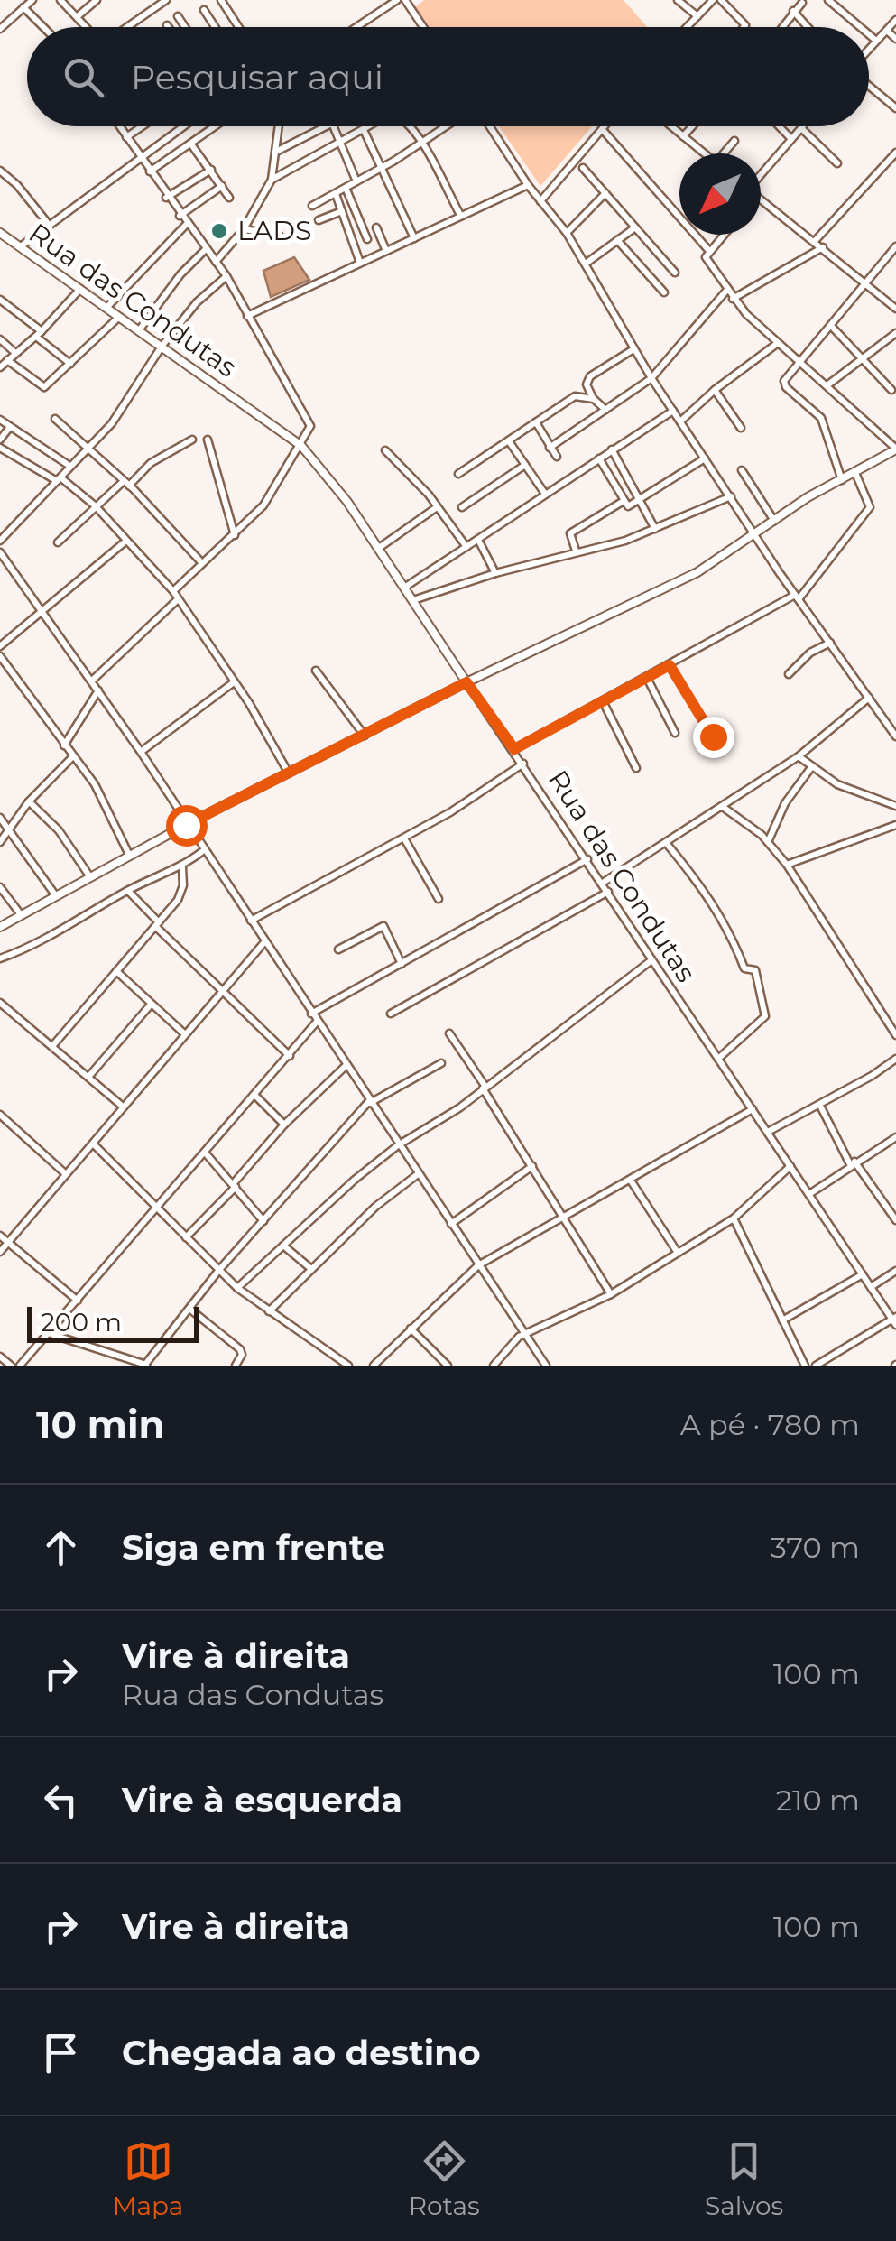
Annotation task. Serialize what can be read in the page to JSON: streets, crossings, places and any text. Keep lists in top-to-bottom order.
{
  "streets": {
    "street": ["Rua das Condutas"]
  },
  "places": ["LADS"],
  "scale_bar": "200 m",
  "north": "bottom left",
  "page": {
    "search": "Pesquisar aqui",
    "scale": "200 m",
    "heading": ["10 min", "A pé · 780 m"],
    "list": [
      ["Siga em frente", "370 m"],
      ["Vire à direita", "Rua das Condutas", "100 m"],
      ["Vire à esquerda", "210 m"],
      ["Vire à direita", "100 m"],
      "Chegada ao destino"
    ],
    "nav": ["Mapa", "Rotas", "Salvos"]
  }
}
